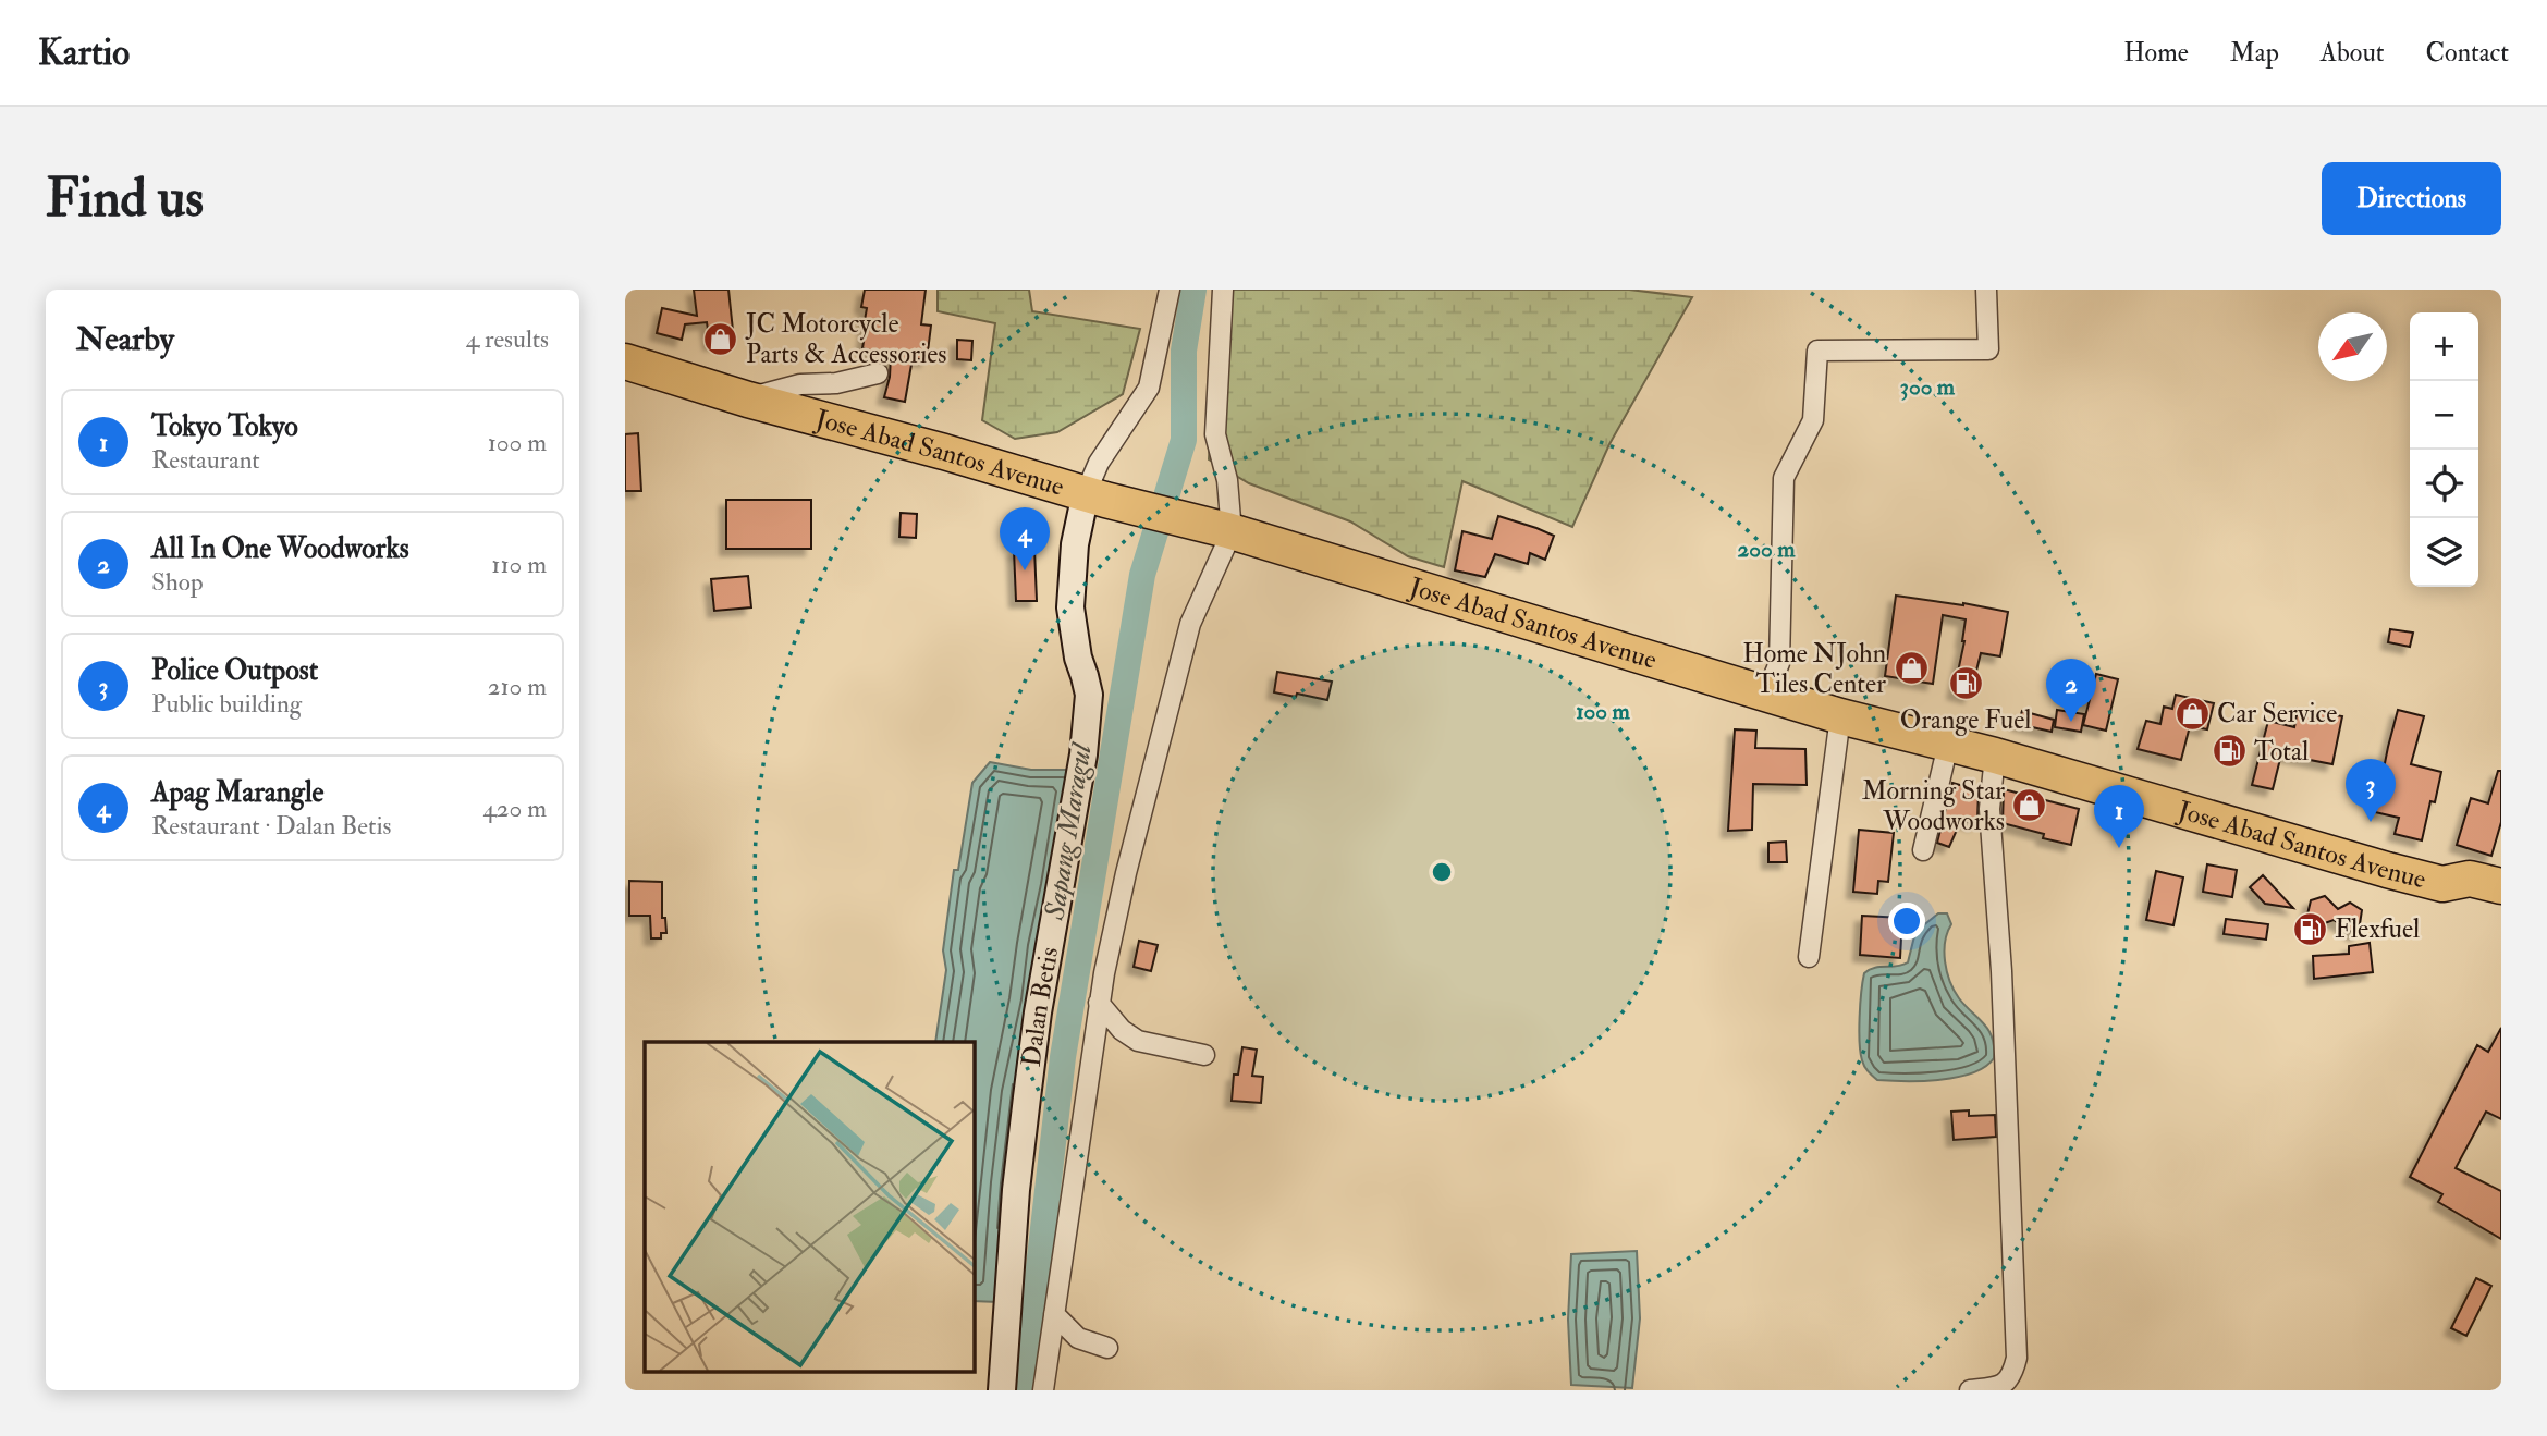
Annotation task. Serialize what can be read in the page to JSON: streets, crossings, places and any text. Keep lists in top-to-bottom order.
{
  "streets": {
    "highway": ["Jose Abad Santos Avenue"],
    "street": ["Dalan Betis"]
  },
  "crossings": [
    ["Jose Abad Santos Avenue", "Dalan Betis"]
  ],
  "water": ["Sapang Maragul"],
  "places": {
    "shop": [
      "JC Motorcycle Parts & Accessories",
      "Home NJohn Tiles Center",
      "Car Service",
      "Morning Star Woodworks"
    ],
    "fuel station": ["Orange Fuel", "Total", "Flexfuel"]
  },
  "north": "bottom left",
  "page": {
    "header": "Kartio",
    "nav": [
      "Home",
      "Map",
      "About",
      "Contact"
    ],
    "buttons": "Directions",
    "title": "Find us",
    "heading": ["Nearby", "4 results"],
    "map_buttons": ["+", "−"],
    "list": [
      {
        "mark": "1",
        "name": "Tokyo Tokyo",
        "note": "Restaurant",
        "value": "100 m"
      },
      {
        "mark": "2",
        "name": "All In One Woodworks",
        "note": "Shop",
        "value": "110 m"
      },
      {
        "mark": "3",
        "name": "Police Outpost",
        "note": "Public building",
        "value": "210 m"
      },
      {
        "mark": "4",
        "name": "Apag Marangle",
        "note": "Restaurant · Dalan Betis",
        "value": "420 m"
      }
    ],
    "pins": [
      "4",
      "2",
      "3",
      "1"
    ]
  },
  "rings": ["300 m", "200 m", "100 m"]
}
